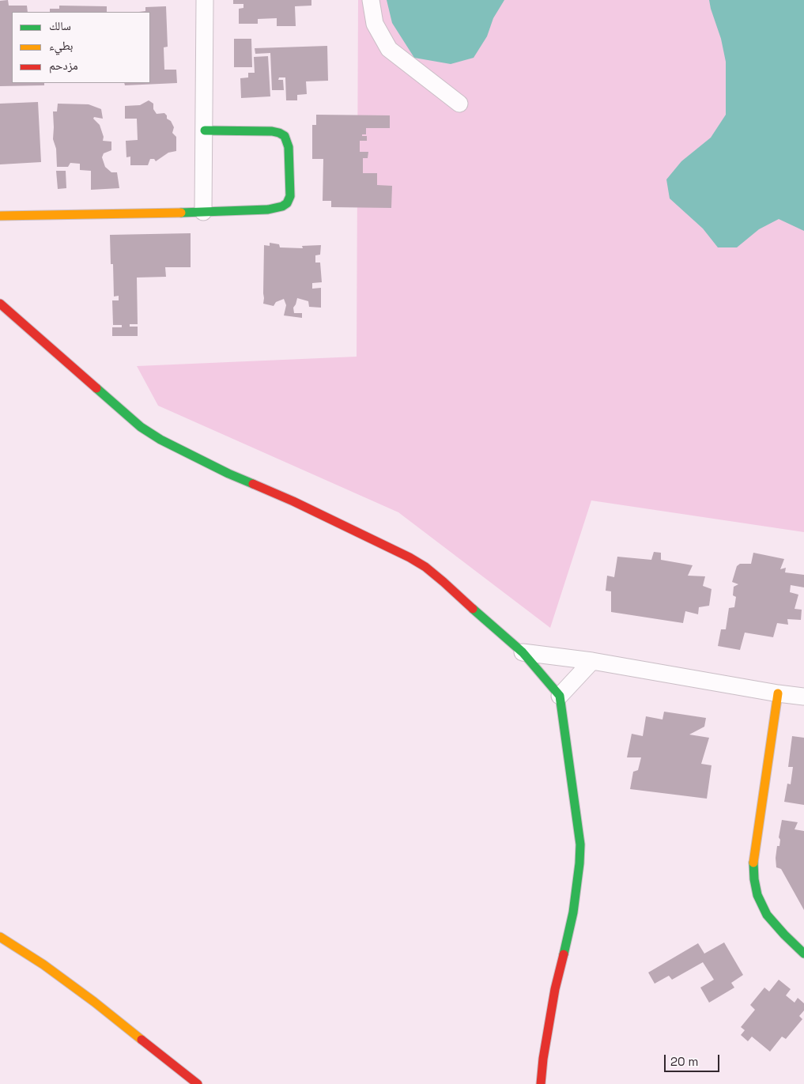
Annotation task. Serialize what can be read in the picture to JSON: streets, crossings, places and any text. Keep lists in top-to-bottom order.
{
  "legend": ["سالك", "بطيء", "مزدحم"],
  "scale_bar": "20 m"
}
